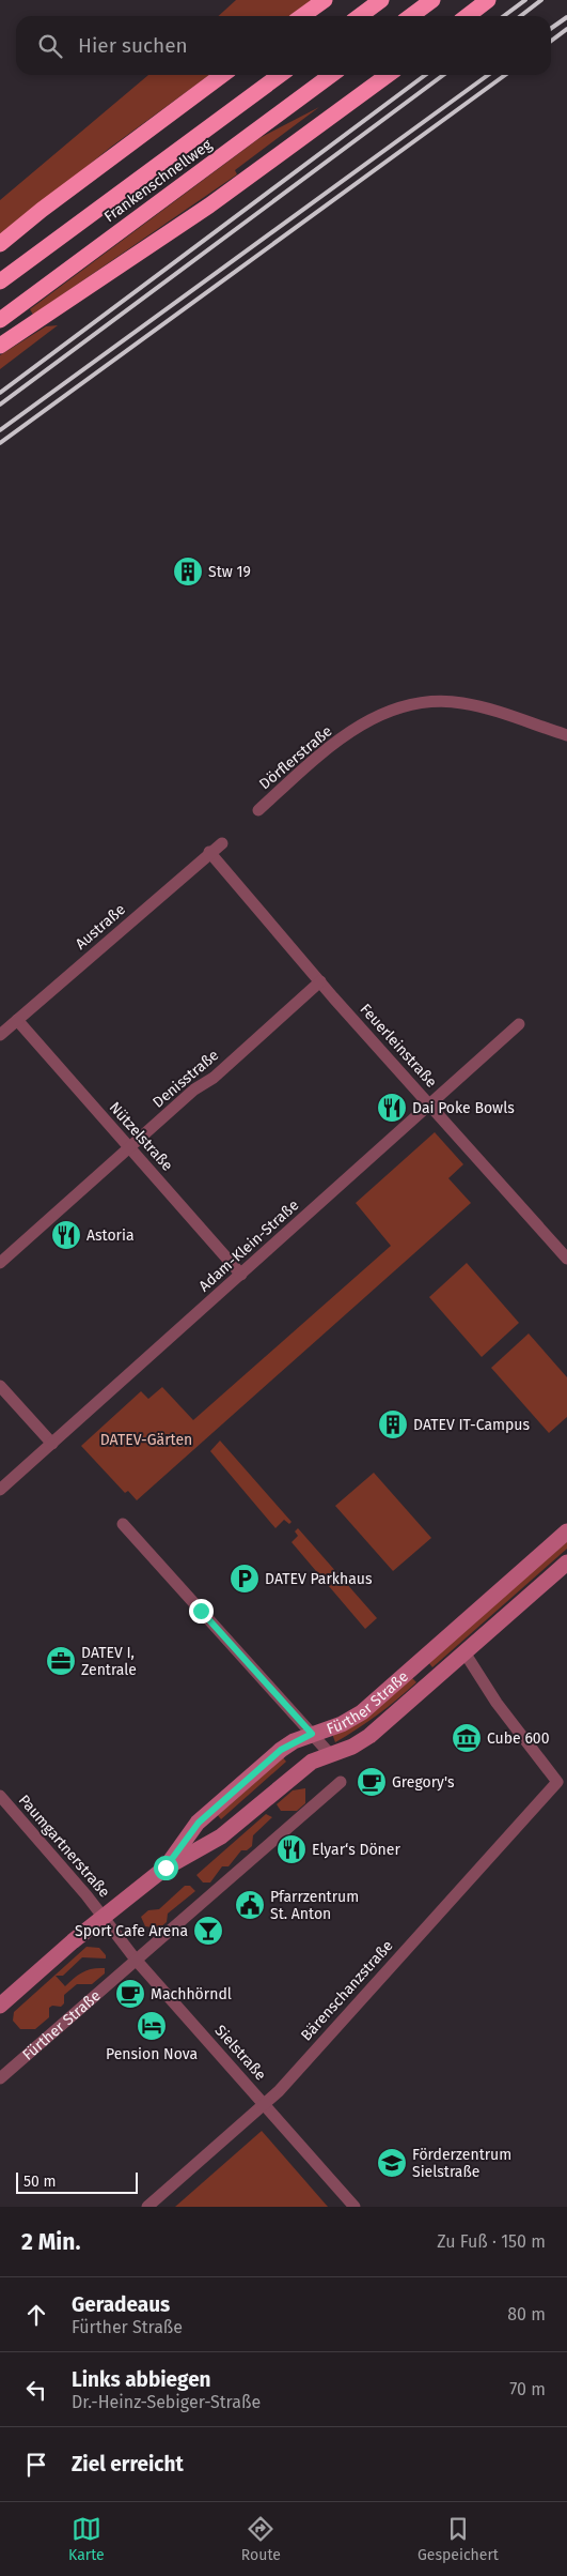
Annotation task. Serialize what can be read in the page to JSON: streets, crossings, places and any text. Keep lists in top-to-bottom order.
{
  "streets": {
    "highway": ["Frankenschnellweg"],
    "main road": ["Fürther Straße"],
    "street": [
      "Dörflerstraße",
      "Austraße",
      "Feuerleinstraße",
      "Denisstraße",
      "Nützelstraße",
      "Adam-Klein-Straße",
      "Paumgartnerstraße",
      "Bärenschanzstraße",
      "Sielstraße"
    ]
  },
  "crossings": [
    ["Austraße", "Feuerleinstraße"],
    ["Austraße", "Nützelstraße"],
    ["Feuerleinstraße", "Denisstraße"],
    ["Feuerleinstraße", "Adam-Klein-Straße"],
    ["Denisstraße", "Nützelstraße"],
    ["Nützelstraße", "Adam-Klein-Straße"],
    ["Fürther Straße", "Paumgartnerstraße"],
    ["Fürther Straße", "Bärenschanzstraße"],
    ["Fürther Straße", "Sielstraße"],
    ["Paumgartnerstraße", "Sielstraße"],
    ["Bärenschanzstraße", "Sielstraße"]
  ],
  "parks": ["DATEV-Gärten"],
  "places": {
    "building": ["Stw 19", "DATEV IT-Campus"],
    "restaurant": ["Dai Poke Bowls", "Astoria", "Elyar‘s Döner"],
    "parking": ["DATEV Parkhaus"],
    "office": ["DATEV I, Zentrale"],
    "museum": ["Cube 600"],
    "cafe": ["Gregory's", "Machhörndl"],
    "public building": ["Pfarrzentrum St. Anton"],
    "bar": ["Sport Cafe Arena"],
    "hotel": ["Pension Nova"],
    "school or university": ["Förderzentrum Sielstraße"]
  },
  "scale_bar": "50 m",
  "page": {
    "search": "Hier suchen",
    "scale": "50 m",
    "heading": ["2 Min.", "Zu Fuß · 150 m"],
    "list": [
      ["Geradeaus", "Fürther Straße", "80 m"],
      ["Links abbiegen", "Dr.-Heinz-Sebiger-Straße", "70 m"],
      "Ziel erreicht"
    ],
    "nav": ["Karte", "Route", "Gespeichert"]
  }
}
